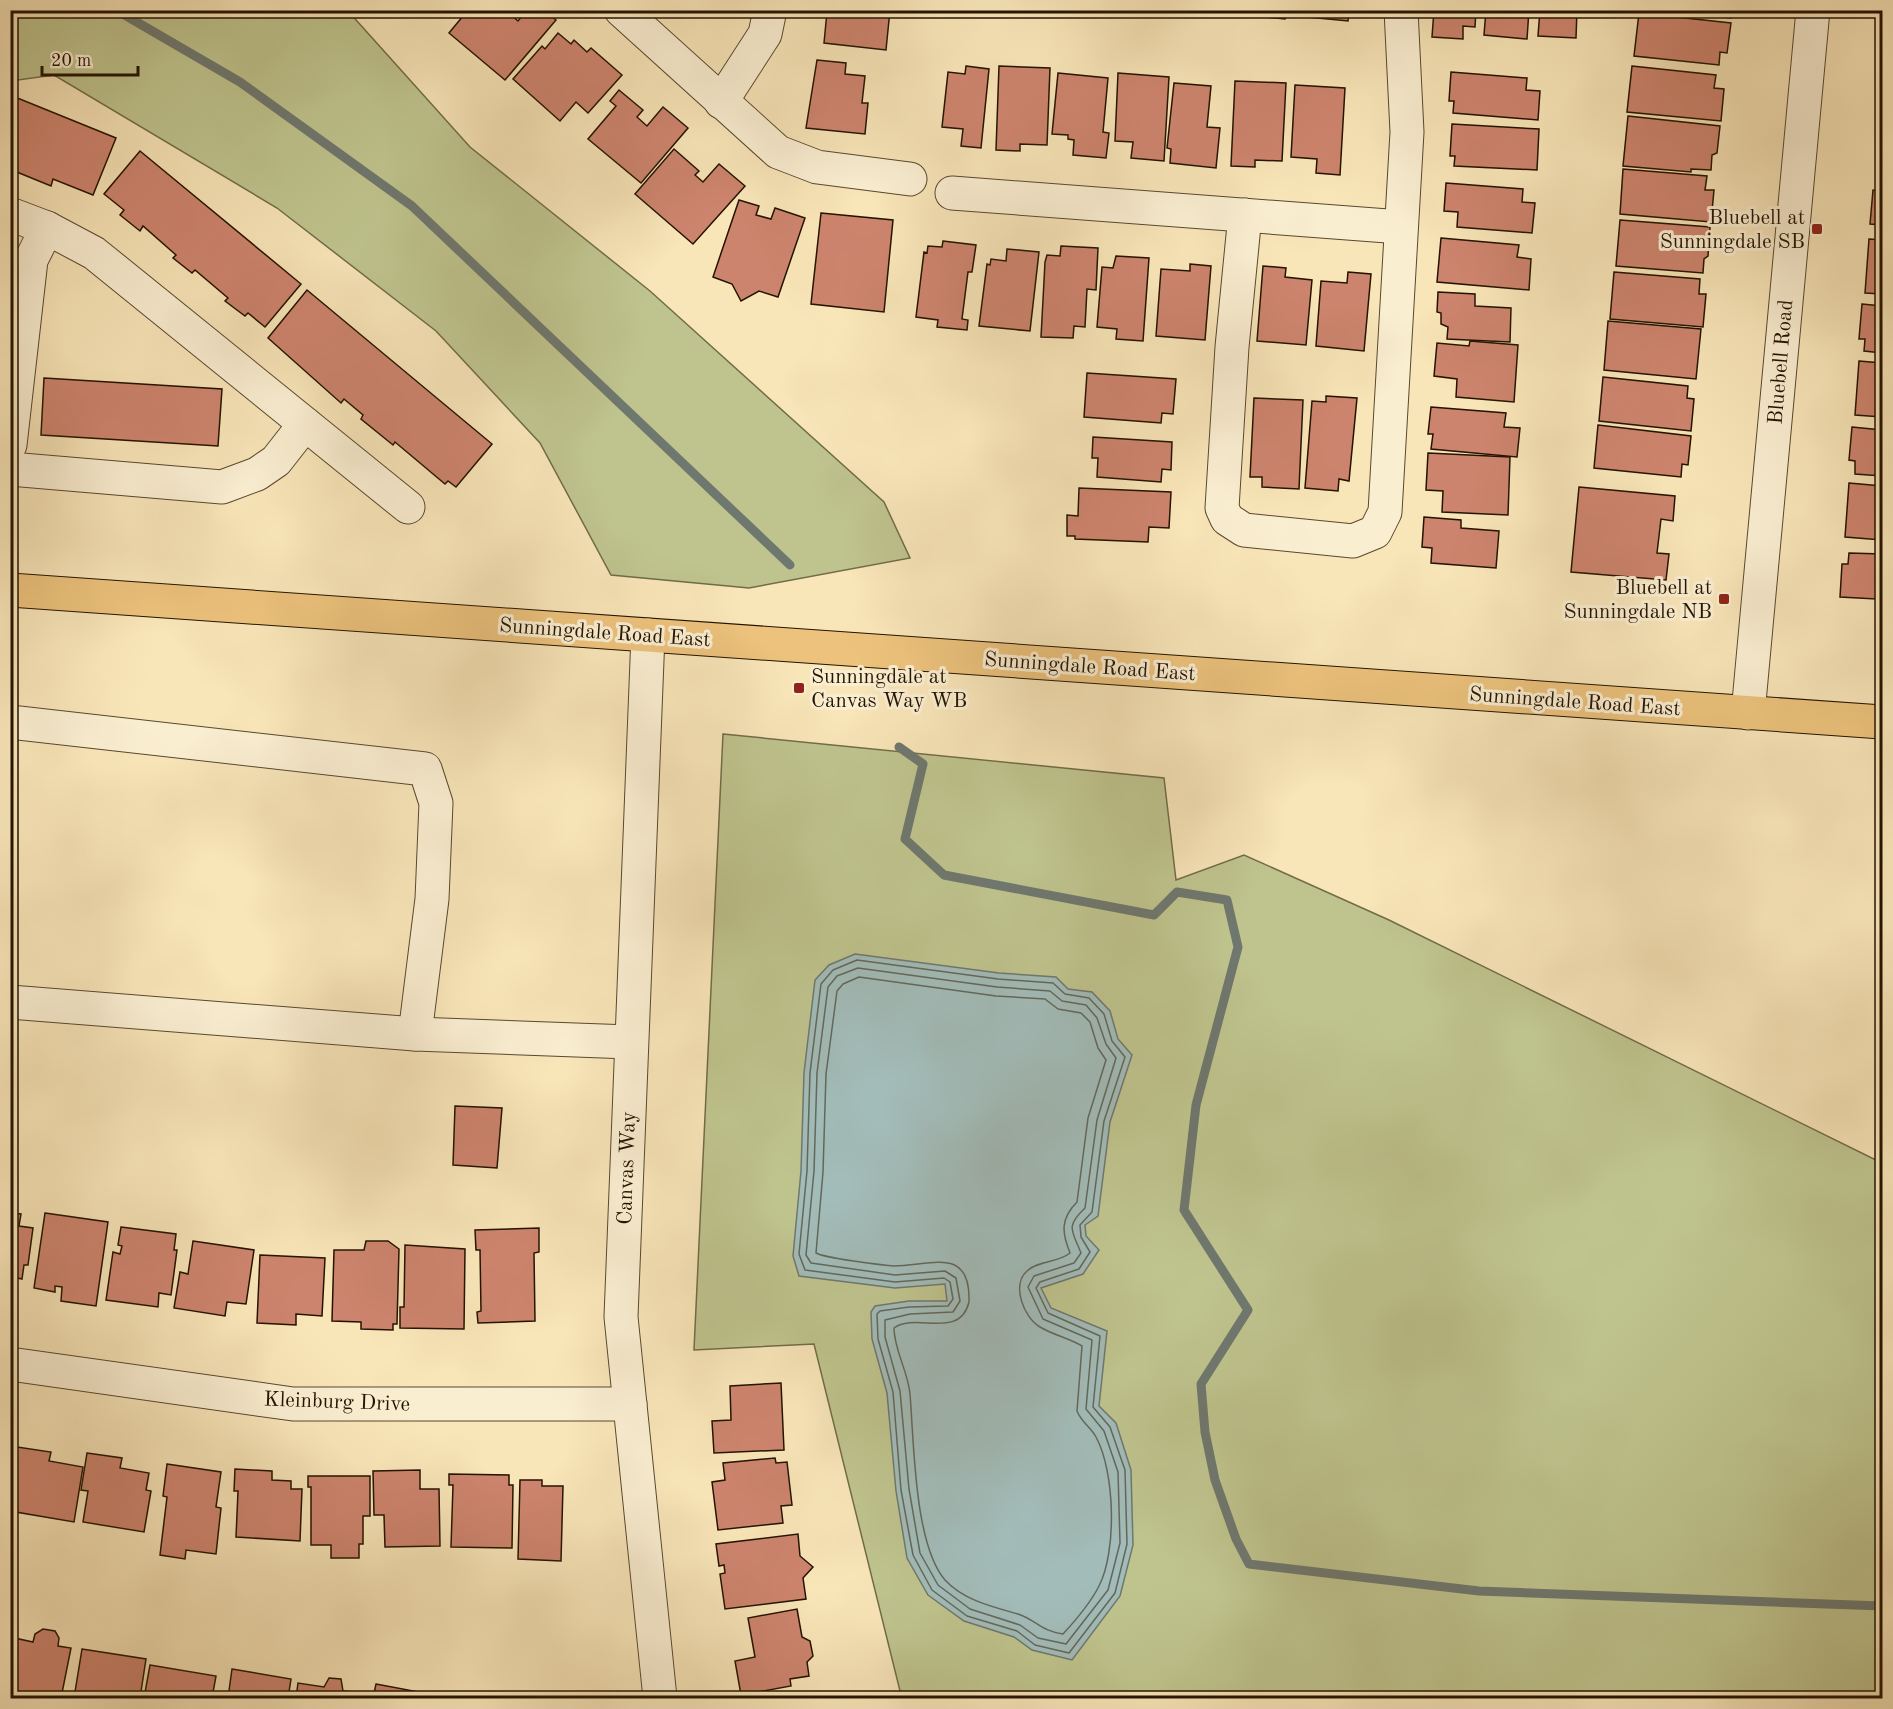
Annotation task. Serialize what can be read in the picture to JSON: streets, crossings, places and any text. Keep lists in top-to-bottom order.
{
  "streets": {
    "main road": ["Sunningdale Road East"],
    "street": ["Bluebell Road", "Canvas Way", "Kleinburg Drive"]
  },
  "crossings": [
    ["Bluebell Road", "Sunningdale Road East"],
    ["Sunningdale Road East", "Canvas Way"],
    ["Canvas Way", "Kleinburg Drive"]
  ],
  "places": {
    "transit": ["Bluebell at Sunningdale SB", "Bluebell at Sunningdale NB", "Sunningdale at Canvas Way WB"]
  },
  "scale_bar": "20 m"
}
